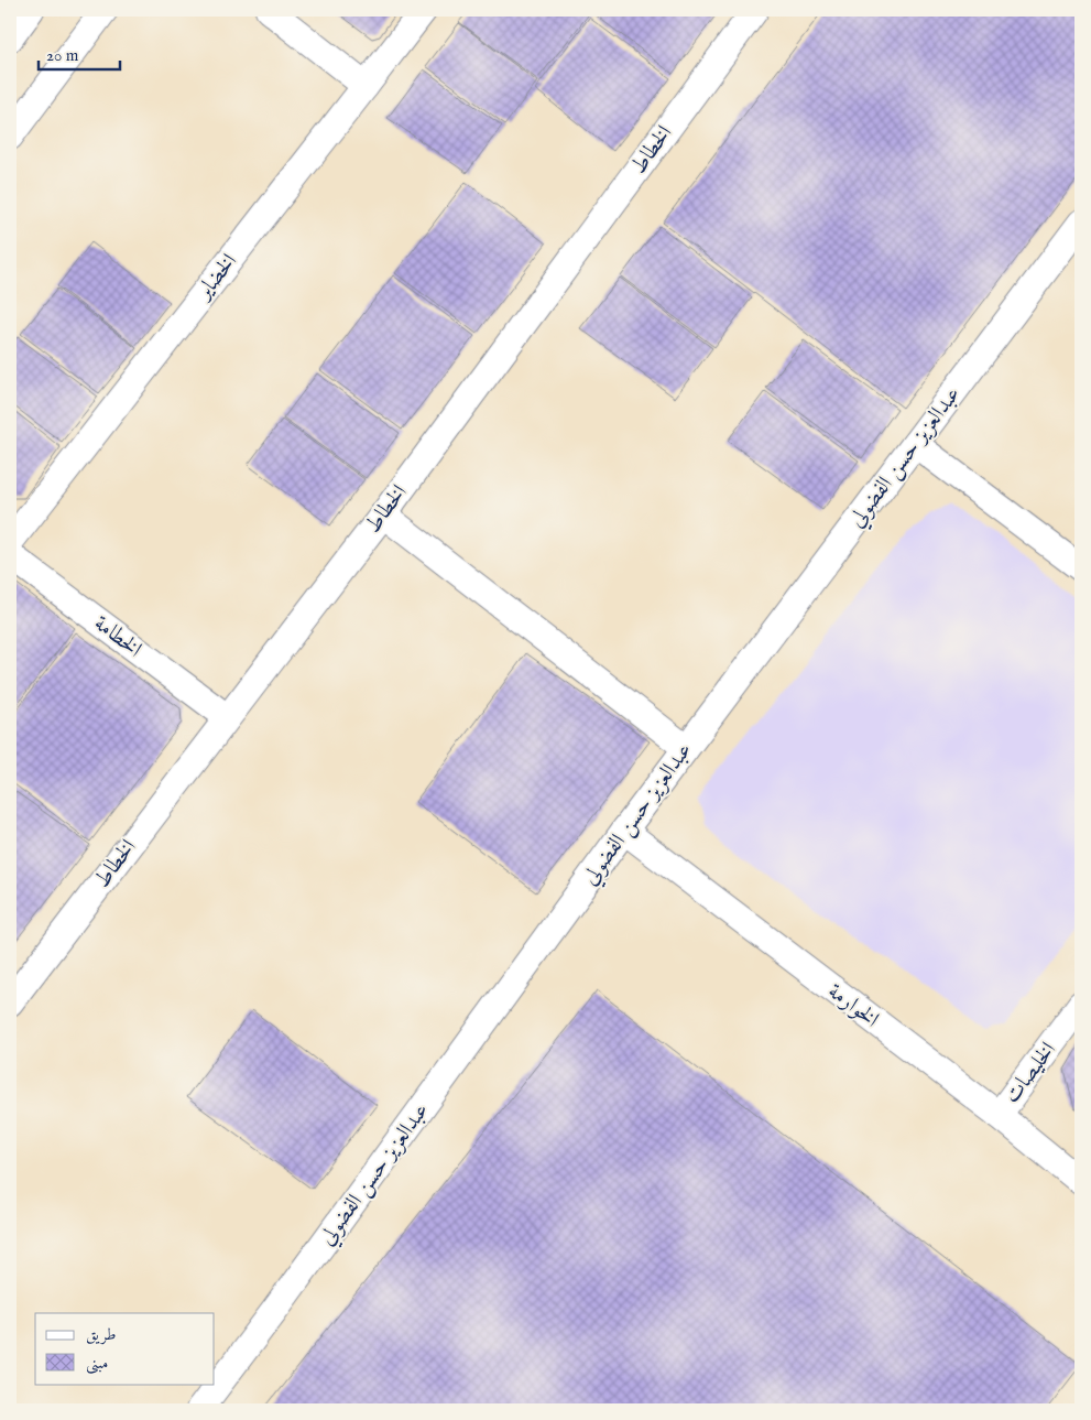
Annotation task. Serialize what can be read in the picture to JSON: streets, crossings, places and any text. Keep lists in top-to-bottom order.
{
  "streets": {
    "street": [
      "الخطاط",
      "الخضاير",
      "عبدالعزيز حسن الفضولي",
      "الخطامة",
      "الخوارمة",
      "الخليصات"
    ]
  },
  "crossings": [
    ["الخطاط", "الخطامة"],
    ["عبدالعزيز حسن الفضولي", "الخوارمة"],
    ["الخوارمة", "الخليصات"]
  ],
  "legend": ["طريق", "مبنى"],
  "scale_bar": "20 m"
}
